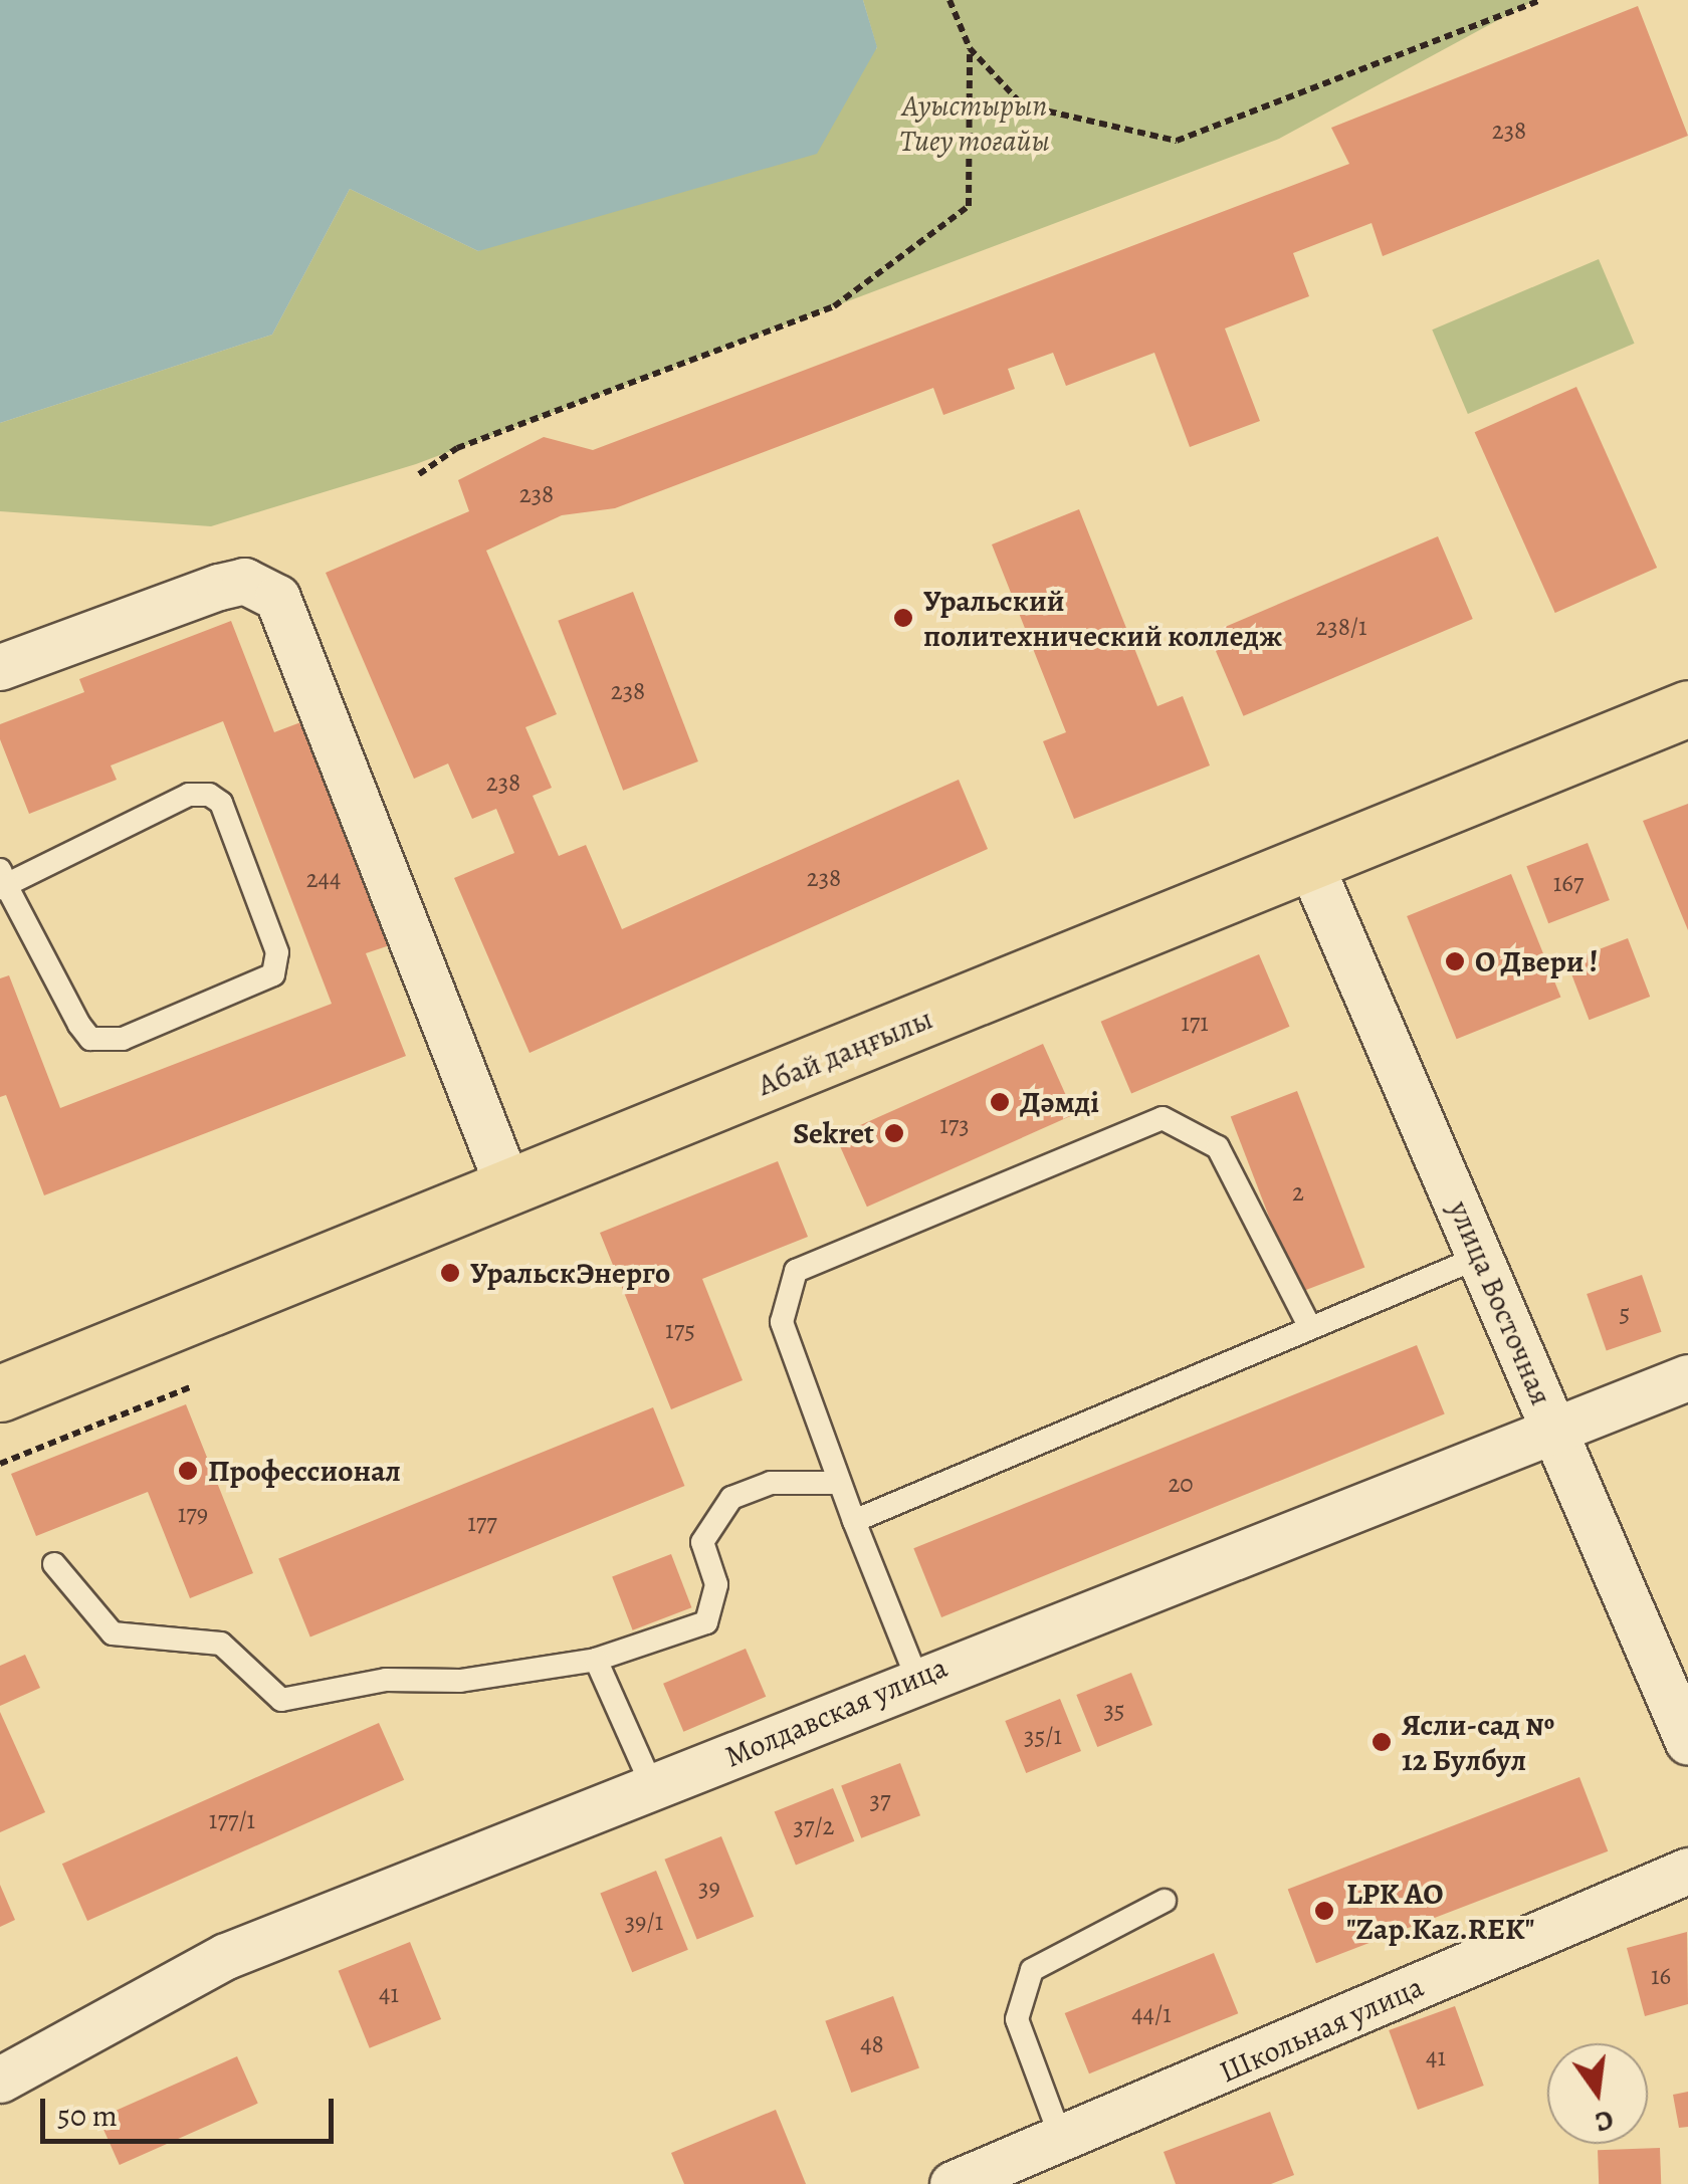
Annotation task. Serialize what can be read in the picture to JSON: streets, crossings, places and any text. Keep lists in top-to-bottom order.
{
  "streets": {
    "main road": ["Абай даңғылы"],
    "street": ["улица Восточная", "Молдавская улица", "Школьная улица"]
  },
  "crossings": [
    ["Абай даңғылы", "улица Восточная"],
    ["улица Восточная", "Молдавская улица"]
  ],
  "parks": ["Ауыстырып Тиеу тоғайы"],
  "places": [
    "Уральский политехнический колледж",
    "О Двери !",
    "Дəмді",
    "Sekret",
    "УральскЭнерго",
    "Профессионал",
    "Ясли-сад № 12 Булбул",
    "LPK AO \"Zap.Kaz.REK\""
  ],
  "house_numbers": [
    "238",
    "238",
    "238/1",
    "238",
    "238",
    "238",
    "244",
    "167",
    "171",
    "173",
    "2",
    "5",
    "175",
    "20",
    "179",
    "177",
    "35",
    "35/1",
    "37",
    "177/1",
    "37/2",
    "39",
    "39/1",
    "16",
    "41",
    "44/1",
    "48",
    "41"
  ],
  "scale_bar": "50 m",
  "north": "bottom"
}
